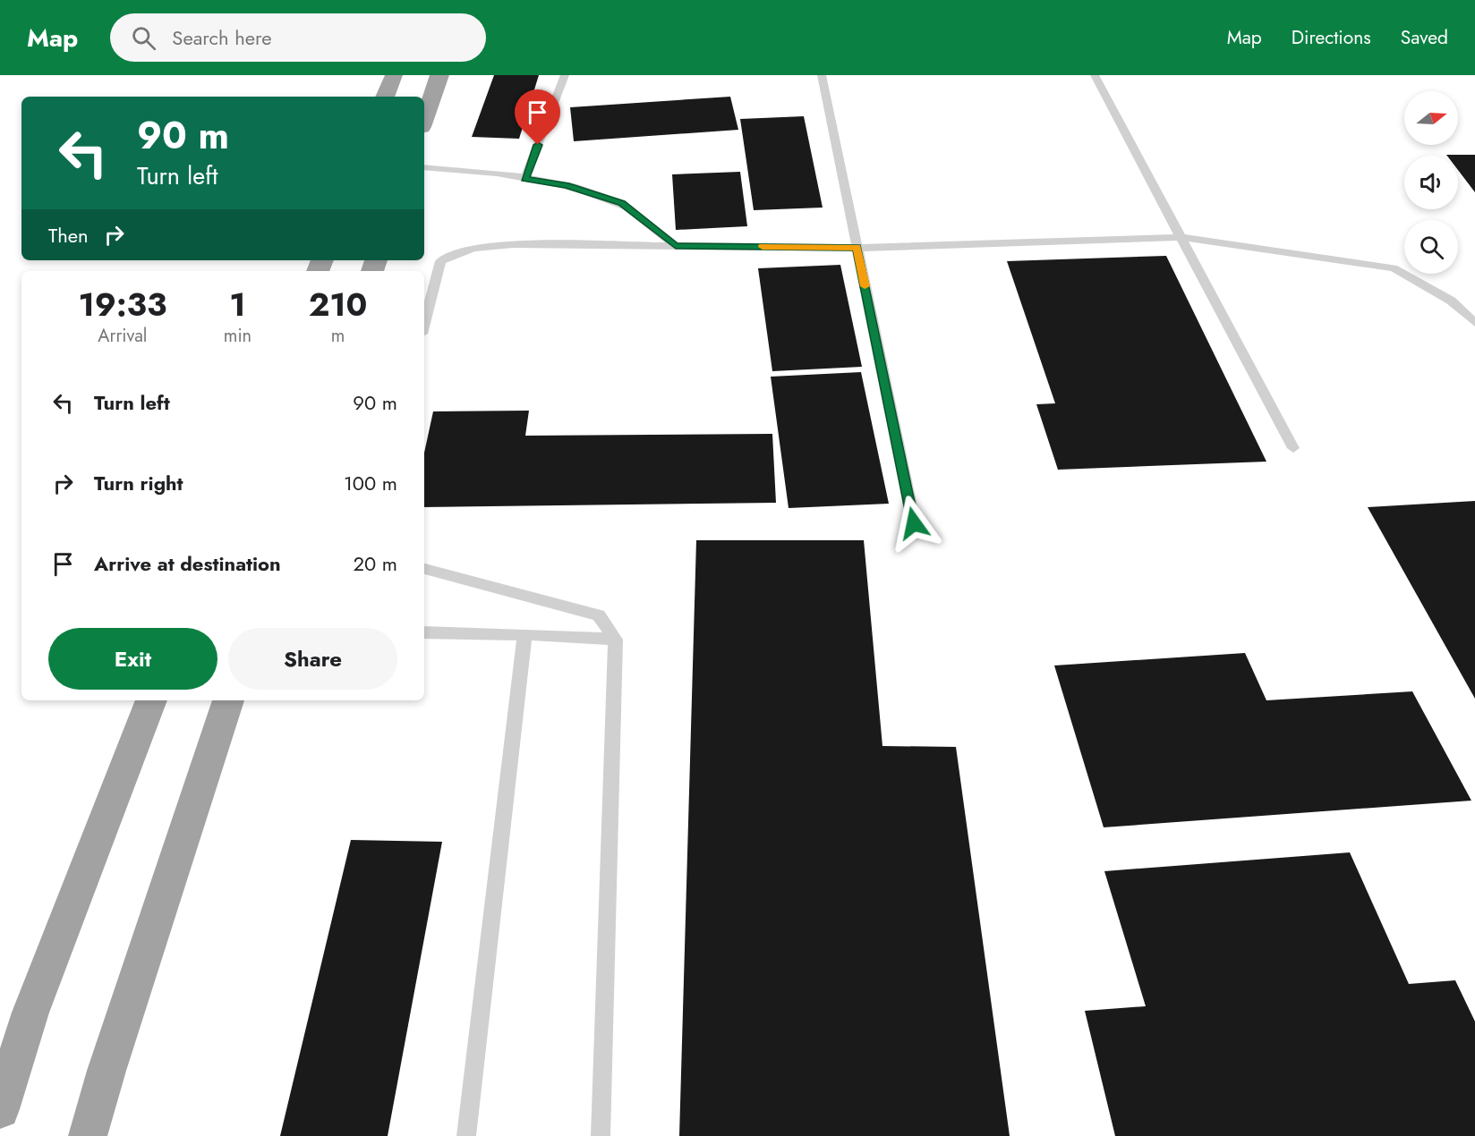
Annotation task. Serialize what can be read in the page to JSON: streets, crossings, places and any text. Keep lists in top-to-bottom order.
{
  "north": "right",
  "page": {
    "header": "Map",
    "search": "Search here",
    "nav": ["Map", "Directions", "Saved"],
    "turn": ["90 m", "Turn left"],
    "then": "Then",
    "eta": [
      "19:33",
      "Arrival",
      "1",
      "min",
      "210",
      "m"
    ],
    "list": [
      {
        "name": "Turn left",
        "value": "90 m"
      },
      {
        "name": "Turn right",
        "value": "100 m"
      },
      {
        "name": "Arrive at destination",
        "value": "20 m"
      }
    ],
    "buttons": ["Exit", "Share"]
  }
}
